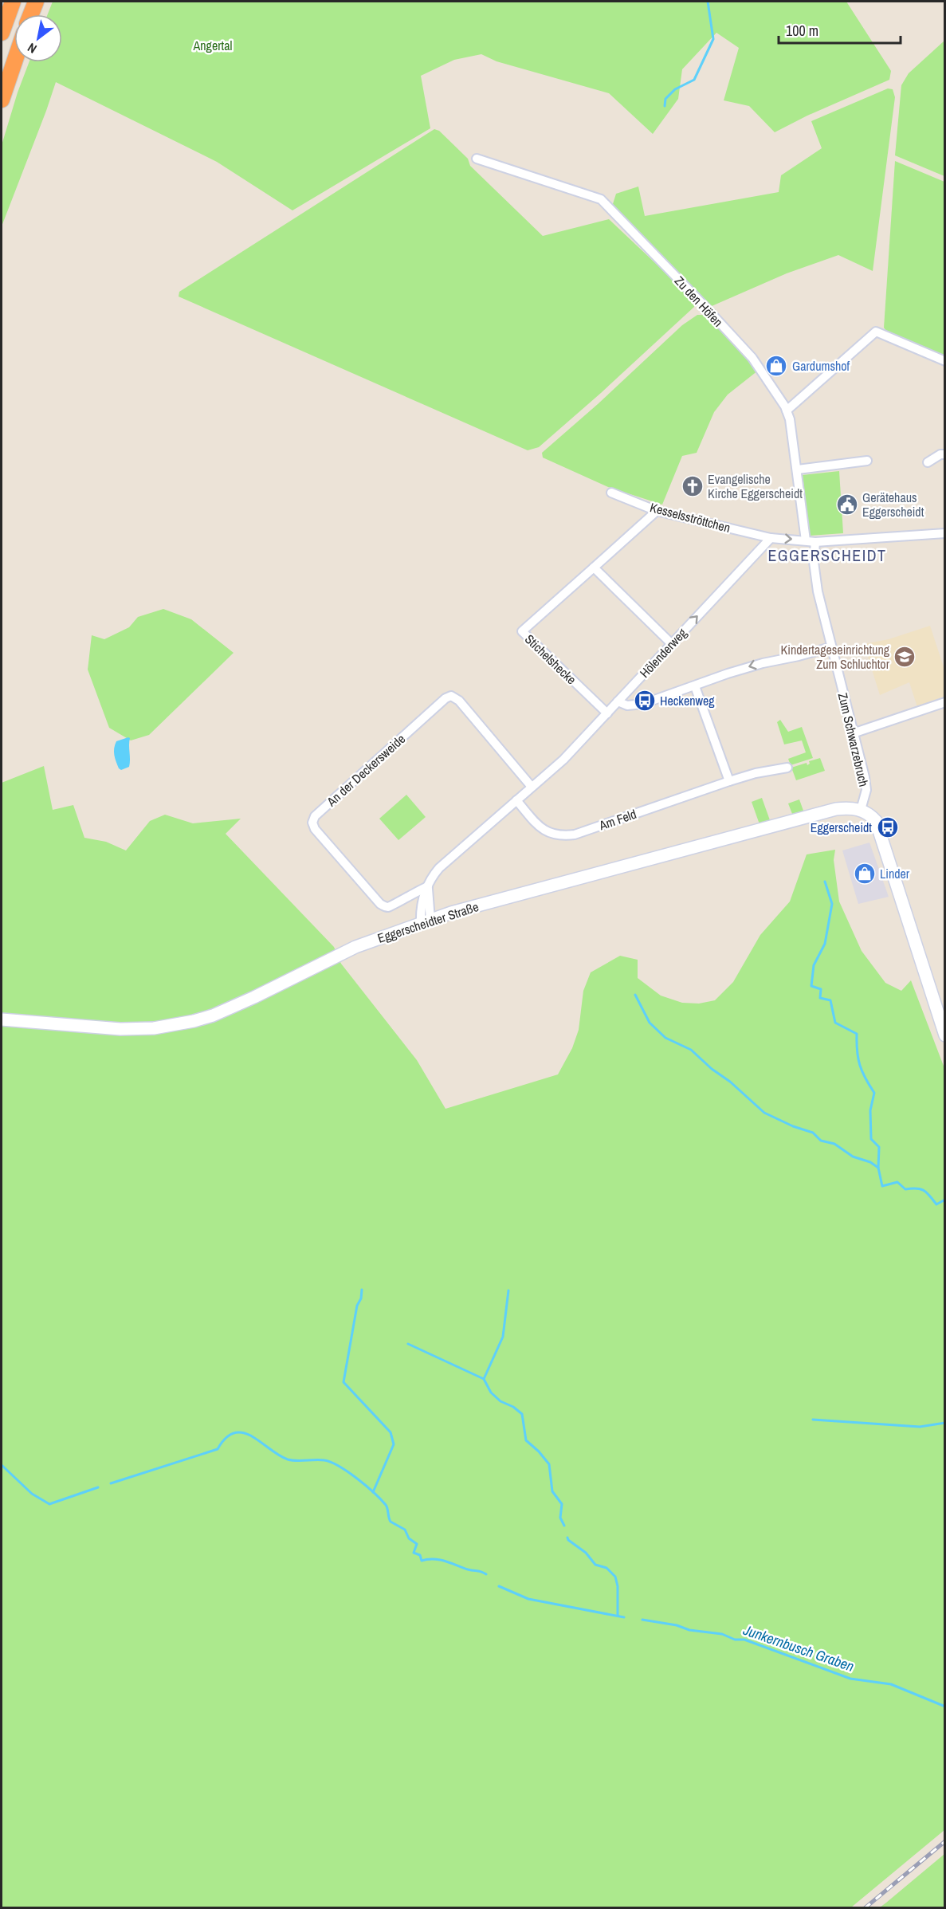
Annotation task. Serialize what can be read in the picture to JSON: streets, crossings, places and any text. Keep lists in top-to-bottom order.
{
  "streets": {
    "street": [
      "Zu den Höfen",
      "Kesselsströttchen",
      "Hölenderweg",
      "Stichelshecke",
      "Zum Schwarzebruch",
      "An der Deckersweide",
      "Am Feld",
      "Eggerscheidter Straße"
    ]
  },
  "crossings": [
    ["Kesselsströttchen", "Hölenderweg"],
    ["Kesselsströttchen", "Stichelshecke"],
    ["Hölenderweg", "Stichelshecke"],
    ["Hölenderweg", "An der Deckersweide"],
    ["Hölenderweg", "Am Feld"],
    ["Hölenderweg", "Eggerscheidter Straße"],
    ["Zum Schwarzebruch", "Eggerscheidter Straße"]
  ],
  "districts": ["EGGERSCHEIDT"],
  "water": ["Junkernbusch Graben"],
  "parks": ["Angertal"],
  "places": {
    "shop": ["Gardumshof", "Linder"],
    "church": ["Evangelische Kirche Eggerscheidt"],
    "public building": ["Gerätehaus Eggerscheidt"],
    "school or university": ["Kindertageseinrichtung Zum Schluchtor"],
    "bus stop": ["Heckenweg", "Eggerscheidt"]
  },
  "scale_bar": "100 m",
  "north": "bottom left"
}
